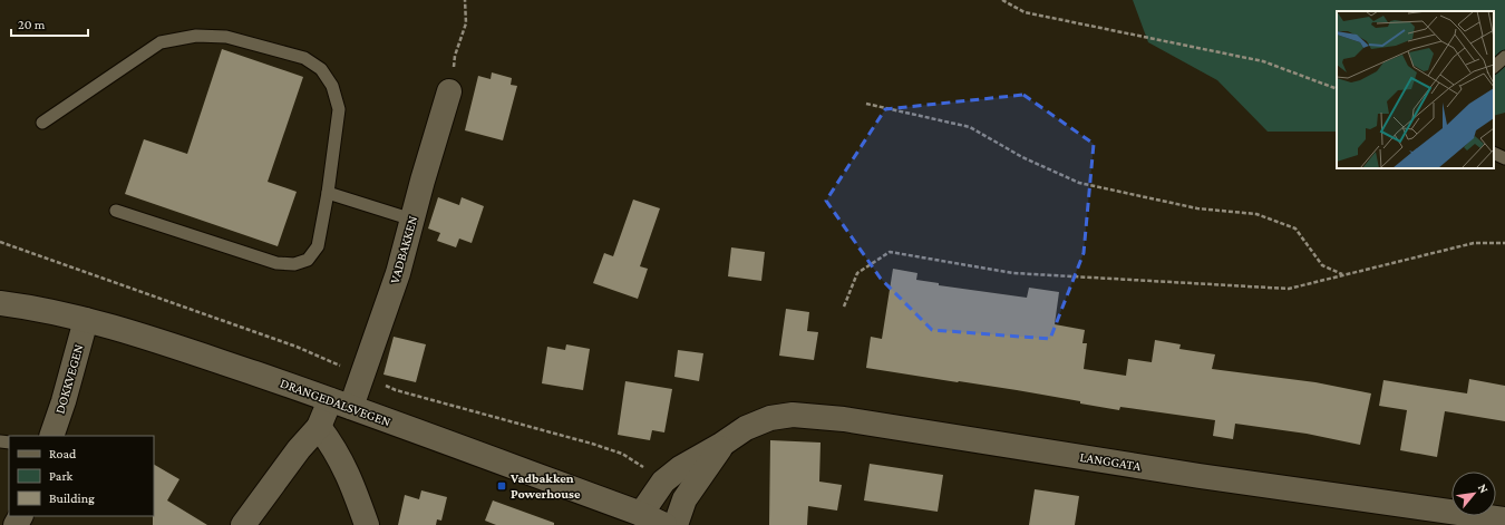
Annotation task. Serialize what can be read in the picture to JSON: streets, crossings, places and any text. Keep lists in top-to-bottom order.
{
  "streets": {
    "street": [
      "VADBAKKEN",
      "DOKKVEGEN",
      "DRANGEDALSVEGEN",
      "LANGGATA"
    ]
  },
  "crossings": [
    ["VADBAKKEN", "DRANGEDALSVEGEN"],
    ["DOKKVEGEN", "DRANGEDALSVEGEN"],
    ["DRANGEDALSVEGEN", "LANGGATA"]
  ],
  "places": {
    "transit": ["Vadbakken Powerhouse"]
  },
  "legend": ["Road", "Park", "Building"],
  "scale_bar": "20 m",
  "north": "top right"
}
